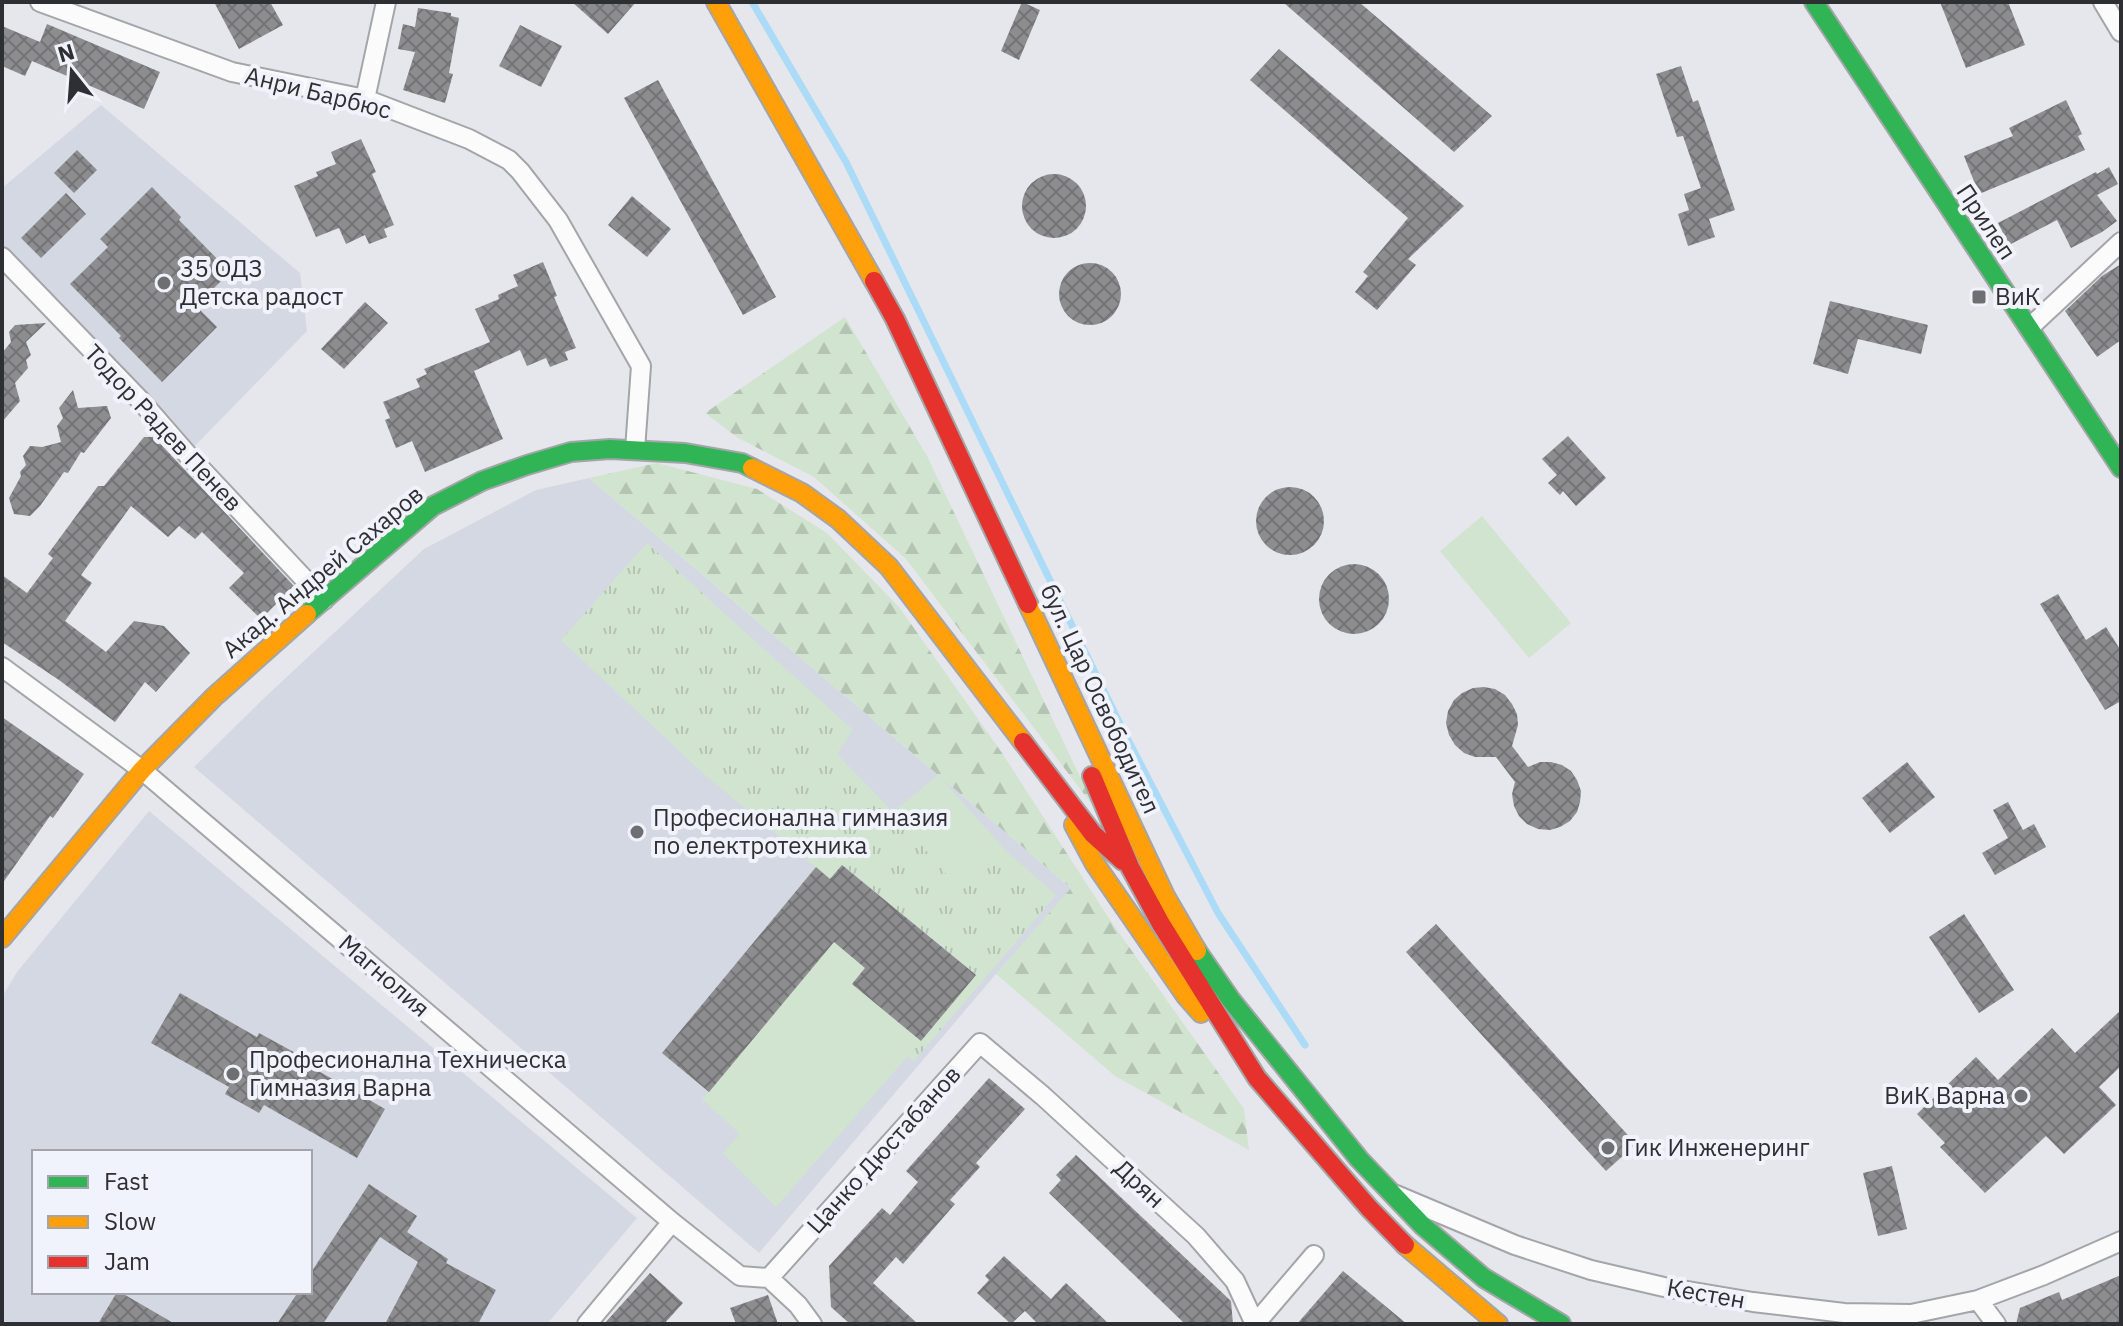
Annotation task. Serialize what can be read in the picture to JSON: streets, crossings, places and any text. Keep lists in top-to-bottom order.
{
  "streets": {
    "main road": ["Прилеп", "Акад. Андрей Сахаров", "бул. Цар Освободител"],
    "street": [
      "Анри Барбюс",
      "Тодор Радев Пенев",
      "Магнолия",
      "Цанко Дюстабанов",
      "Дрян",
      "Кестен"
    ]
  },
  "crossings": [
    ["Анри Барбюс", "Акад. Андрей Сахаров"],
    ["Тодор Радев Пенев", "Акад. Андрей Сахаров"],
    ["Акад. Андрей Сахаров", "Магнолия"],
    ["бул. Цар Освободител", "Кестен"],
    ["Магнолия", "Цанко Дюстабанов"],
    ["Цанко Дюстабанов", "Дрян"]
  ],
  "places": {
    "other": [
      "35 ОДЗ Детска радост",
      "Професионална гимназия по електротехника",
      "Професионална Техническа Гимназия Варна",
      "ВиК Варна",
      "Гик Инженеринг"
    ],
    "transit": ["ВиК"]
  },
  "legend": ["Fast", "Slow", "Jam"],
  "north": "top"
}
